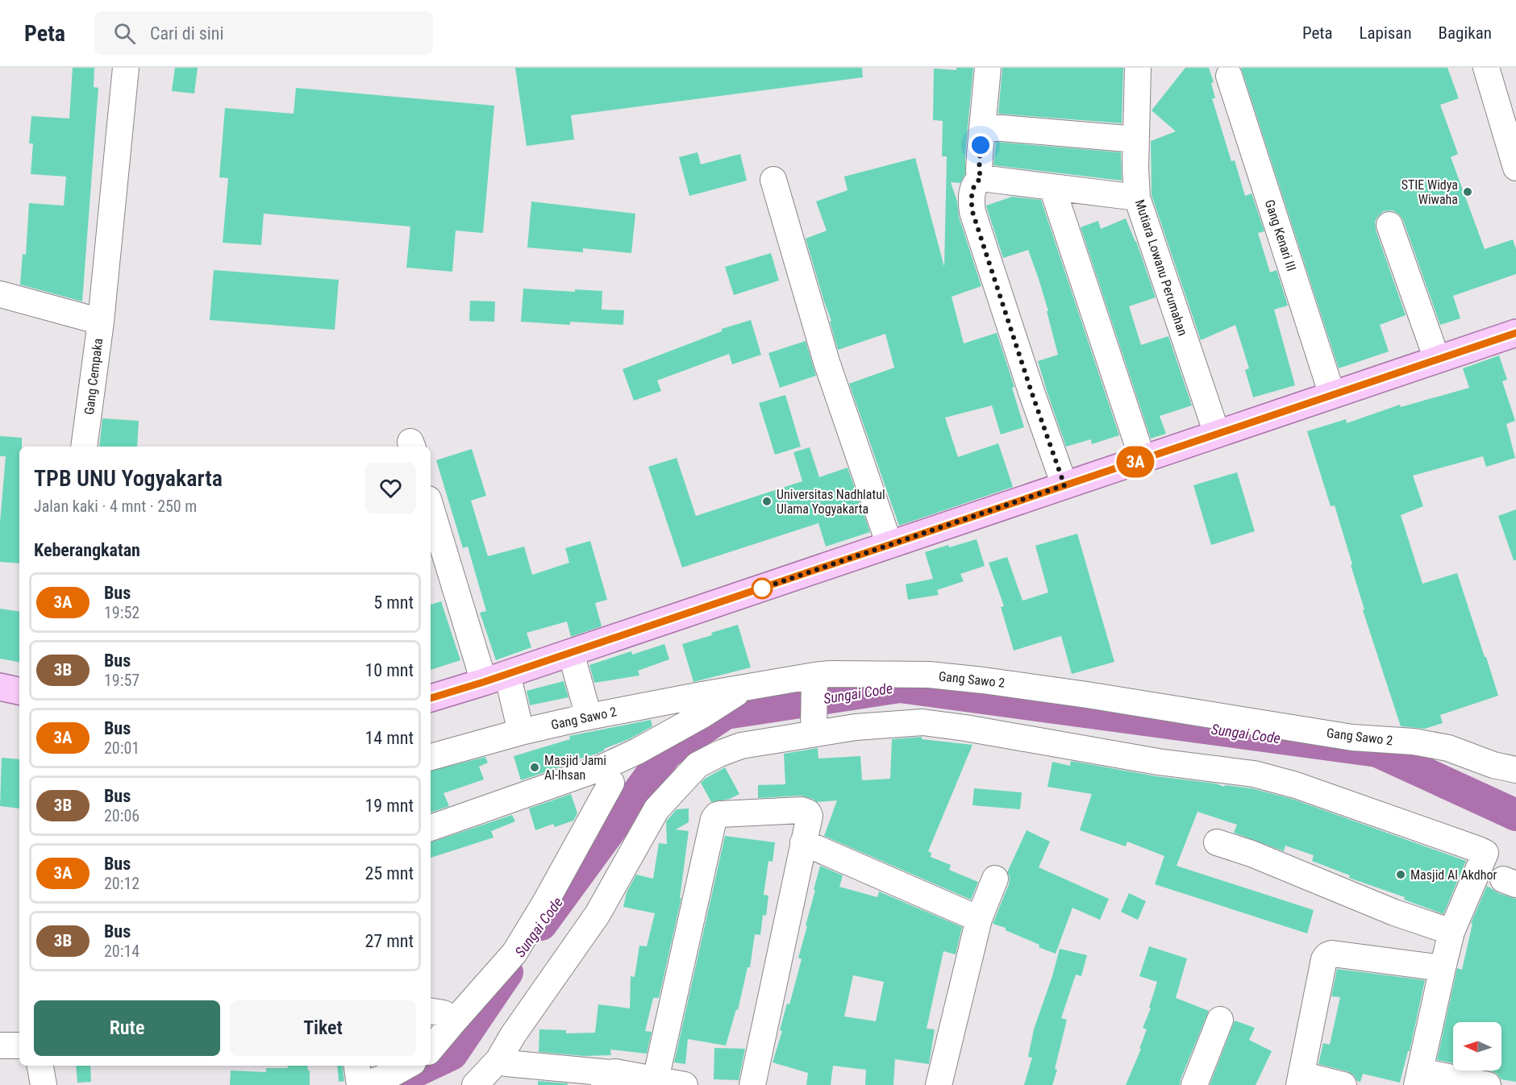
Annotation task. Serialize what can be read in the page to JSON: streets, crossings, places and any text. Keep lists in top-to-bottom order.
{
  "streets": {
    "street": [
      "Gang Kenari III",
      "Mutiara Lowanu Perumahan",
      "Gang Cempaka",
      "Gang Sawo 2"
    ]
  },
  "water": ["Sungai Code"],
  "places": [
    "STIE Widya Wiwaha",
    "Universitas Nadhlatul Ulama Yogyakarta",
    "Masjid Jami Al-Ihsan",
    "Masjid Al Akdhor"
  ],
  "lines": ["bus line 3A"],
  "north": "left",
  "page": {
    "header": "Peta",
    "search": "Cari di sini",
    "nav": ["Peta", "Lapisan", "Bagikan"],
    "on_map": "3A",
    "heading": [
      ["TPB UNU Yogyakarta", "Jalan kaki · 4 mnt · 250 m"],
      "Keberangkatan"
    ],
    "list": [
      {
        "mark": "3A",
        "name": "Bus",
        "note": "19:52",
        "value": "5 mnt"
      },
      {
        "mark": "3B",
        "name": "Bus",
        "note": "19:57",
        "value": "10 mnt"
      },
      {
        "mark": "3A",
        "name": "Bus",
        "note": "20:01",
        "value": "14 mnt"
      },
      {
        "mark": "3B",
        "name": "Bus",
        "note": "20:06",
        "value": "19 mnt"
      },
      {
        "mark": "3A",
        "name": "Bus",
        "note": "20:12",
        "value": "25 mnt"
      },
      {
        "mark": "3B",
        "name": "Bus",
        "note": "20:14",
        "value": "27 mnt"
      }
    ],
    "buttons": ["Rute", "Tiket"]
  }
}
